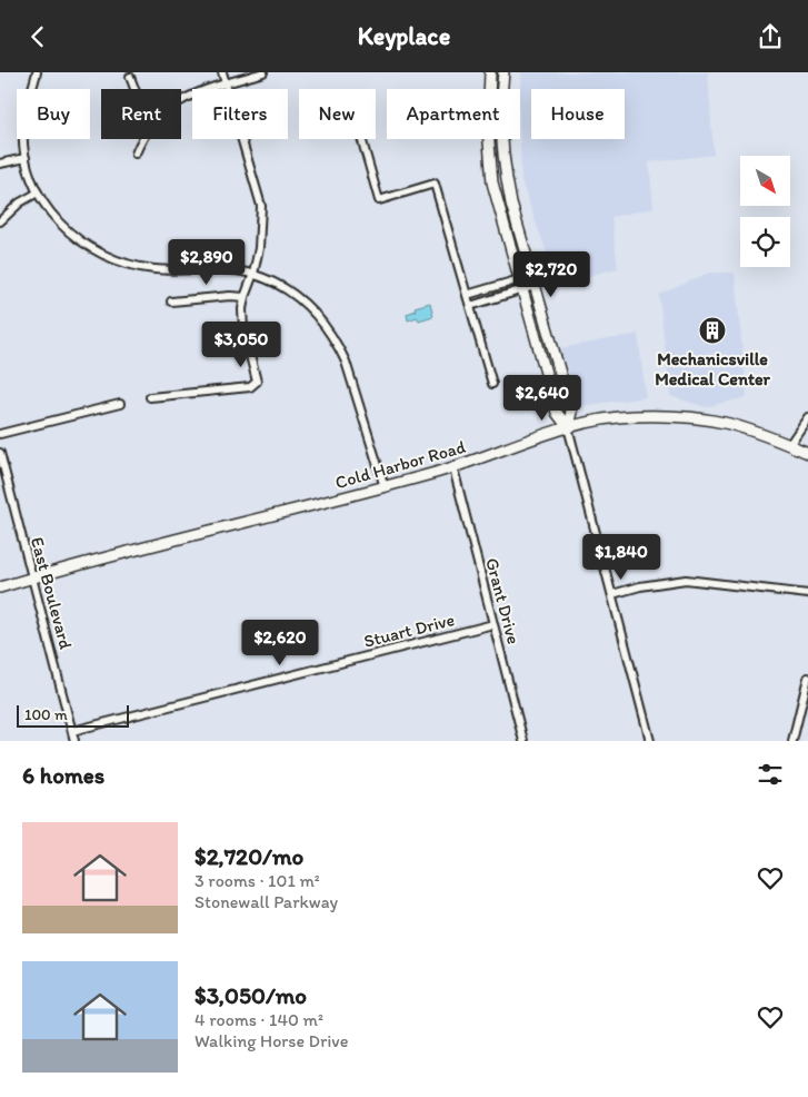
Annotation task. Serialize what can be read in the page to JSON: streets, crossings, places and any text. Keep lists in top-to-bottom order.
{
  "streets": {
    "main road": ["Cold Harbor Road"],
    "street": ["East Boulevard", "Grant Drive", "Stuart Drive"]
  },
  "crossings": [
    ["Cold Harbor Road", "East Boulevard"],
    ["Cold Harbor Road", "Grant Drive"],
    ["East Boulevard", "Stuart Drive"],
    ["Grant Drive", "Stuart Drive"]
  ],
  "places": {
    "building": ["Mechanicsville Medical Center"]
  },
  "scale_bar": "100 m",
  "north": "bottom right",
  "page": {
    "header": "Keyplace",
    "chip": [
      "Buy",
      "Rent",
      "Filters",
      "New",
      "Apartment",
      "House"
    ],
    "price": [
      "$2,890",
      "$2,720",
      "$3,050",
      "$2,640",
      "$1,840",
      "$2,620"
    ],
    "scale": "100 m",
    "heading": "6 homes",
    "list": [
      {
        "name": "$2,720/mo",
        "note": "3 rooms · 101 m² · Stonewall Parkway"
      },
      {
        "name": "$3,050/mo",
        "note": "4 rooms · 140 m² · Walking Horse Drive"
      }
    ]
  }
}
